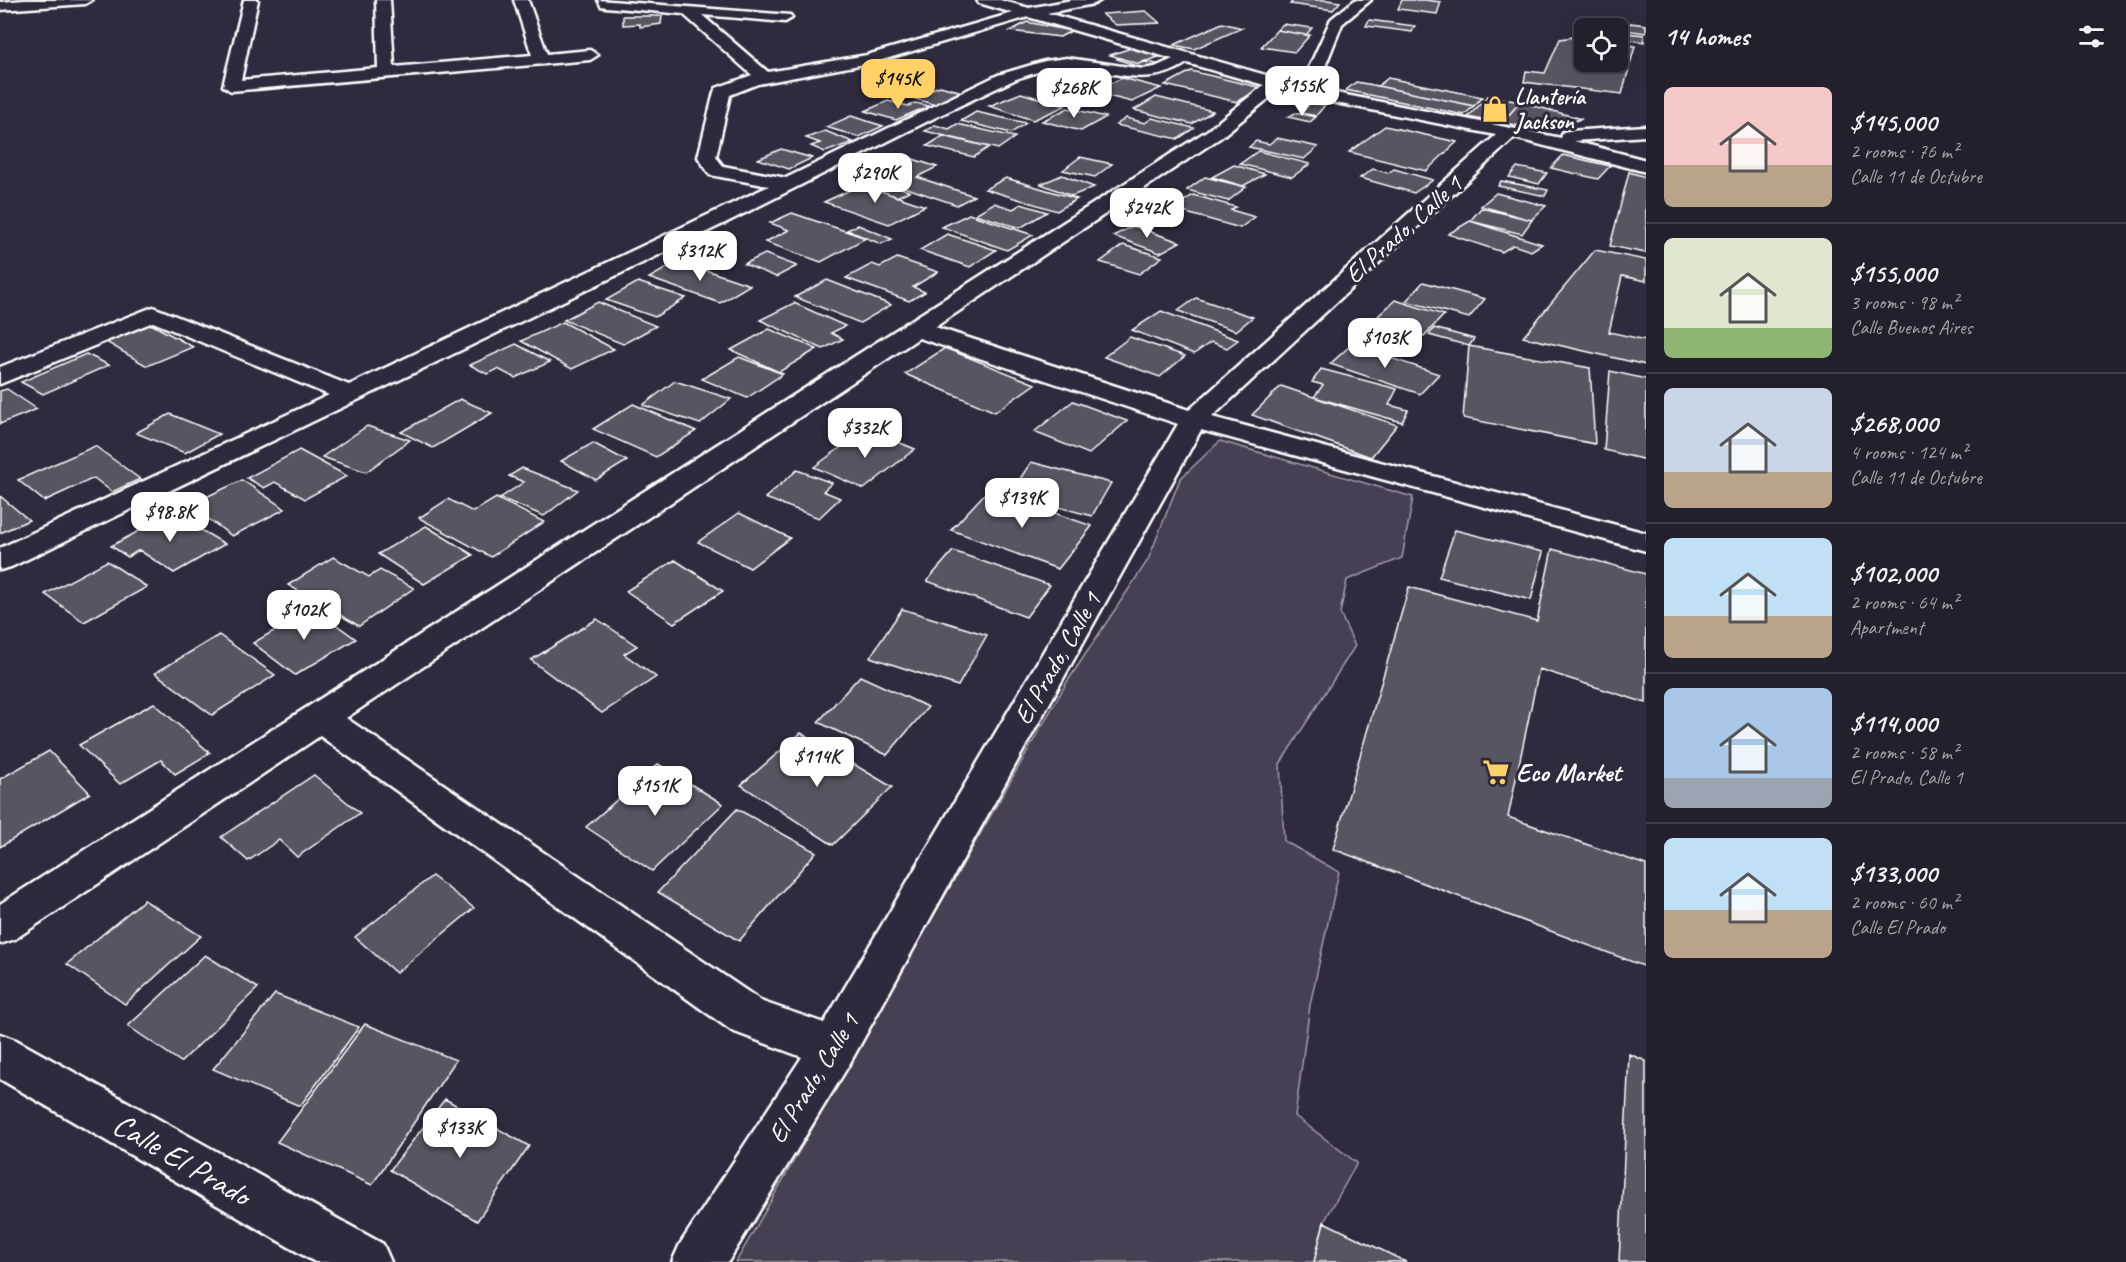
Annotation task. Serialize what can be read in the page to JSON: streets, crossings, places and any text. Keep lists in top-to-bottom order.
{
  "streets": {
    "street": ["El Prado, Calle 1", "Calle El Prado"]
  },
  "places": {
    "shop": ["Llantería Jackson"],
    "supermarket": ["Eco Market"]
  },
  "page": {
    "heading": "14 homes",
    "price": [
      "$145K",
      "$155K",
      "$268K",
      "$290K",
      "$242K",
      "$312K",
      "$103K",
      "$332K",
      "$139K",
      "$98.8K",
      "$102K",
      "$114K",
      "$151K",
      "$133K"
    ],
    "list": [
      {
        "name": "$145,000",
        "note": "2 rooms · 76 m² · Calle 11 de Octubre"
      },
      {
        "name": "$155,000",
        "note": "3 rooms · 98 m² · Calle Buenos Aires"
      },
      {
        "name": "$268,000",
        "note": "4 rooms · 124 m² · Calle 11 de Octubre"
      },
      {
        "name": "$102,000",
        "note": "2 rooms · 64 m² · Apartment"
      },
      {
        "name": "$114,000",
        "note": "2 rooms · 58 m² · El Prado, Calle 1"
      },
      {
        "name": "$133,000",
        "note": "2 rooms · 60 m² · Calle El Prado"
      }
    ]
  }
}
